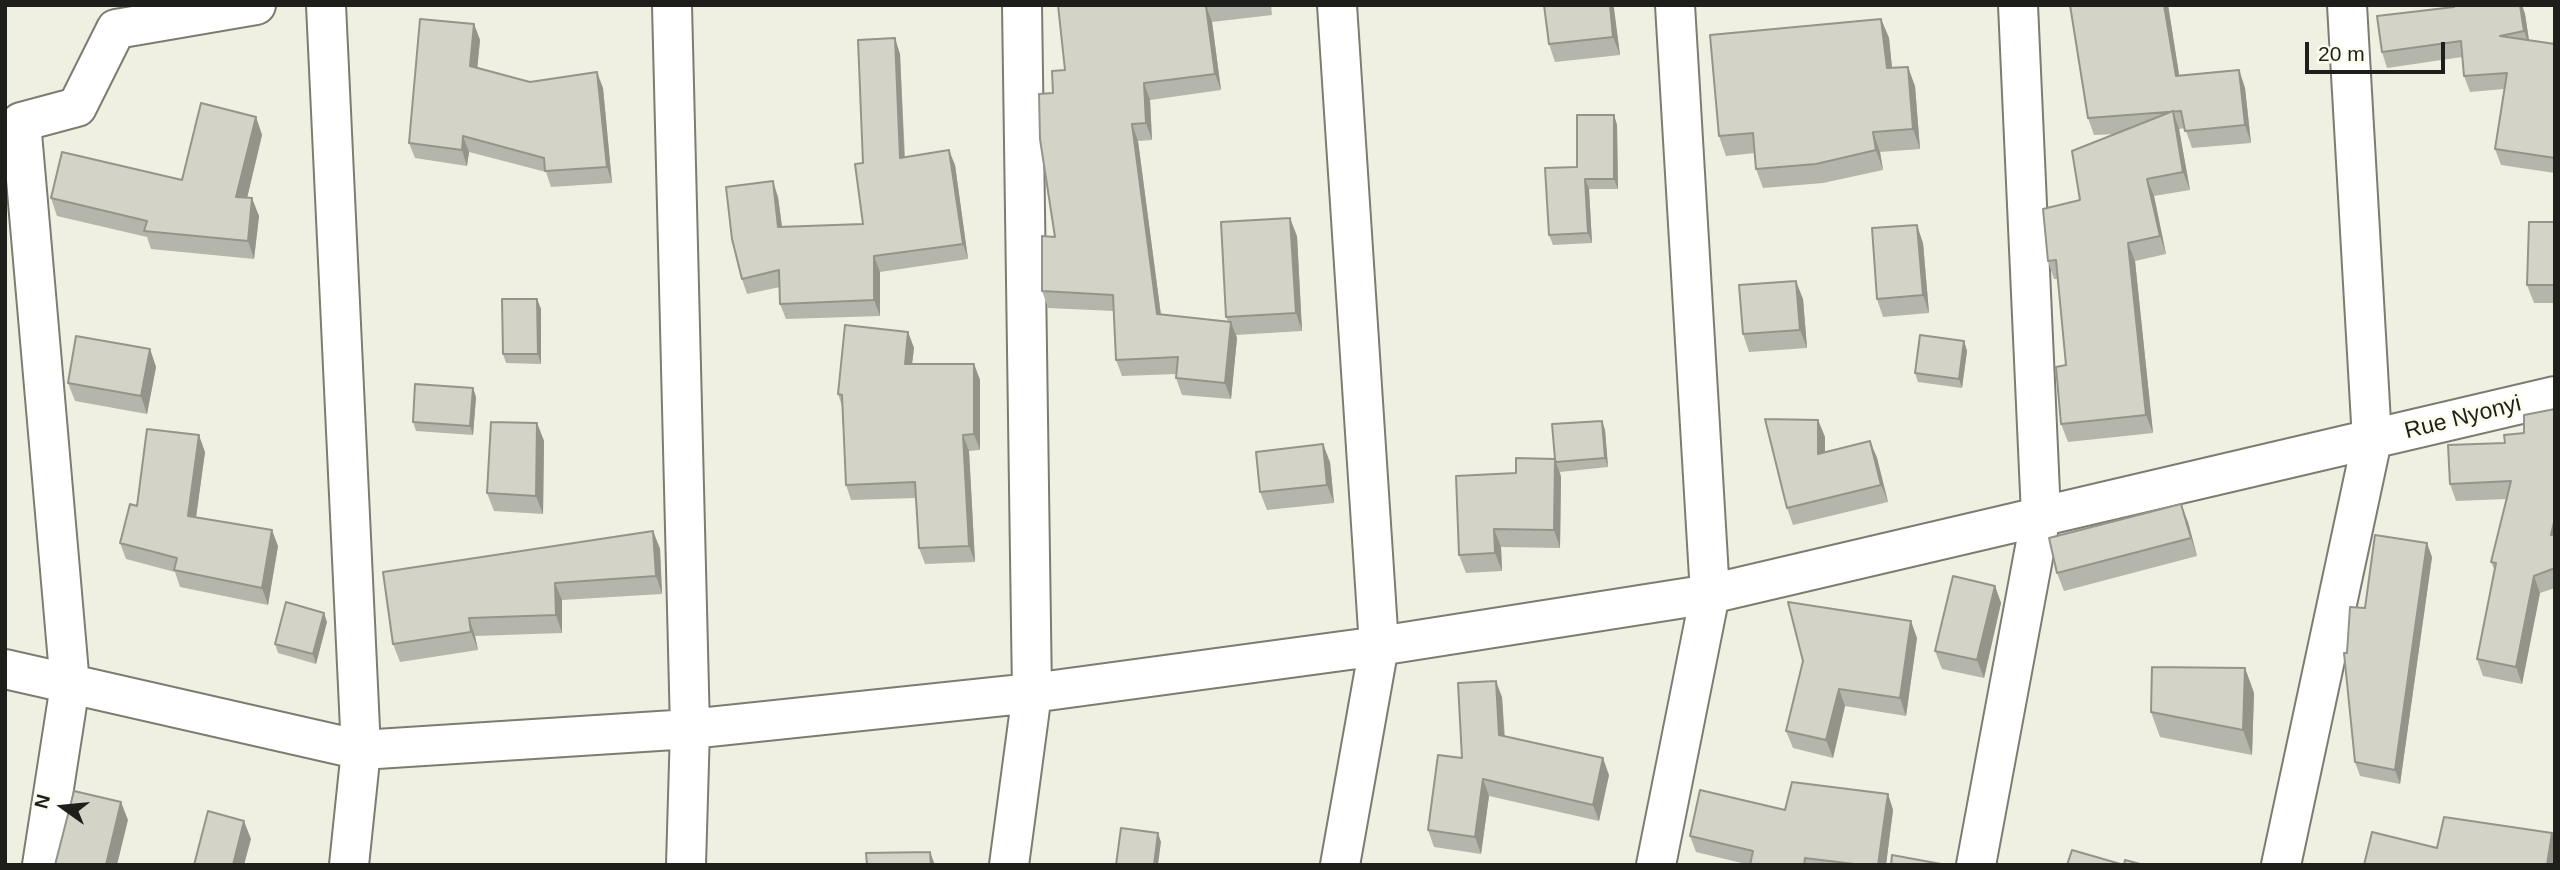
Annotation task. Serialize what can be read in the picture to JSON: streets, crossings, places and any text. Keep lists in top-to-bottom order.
{
  "streets": {
    "street": ["Rue Nyonyi"]
  },
  "scale_bar": "20 m",
  "north": "left"
}
